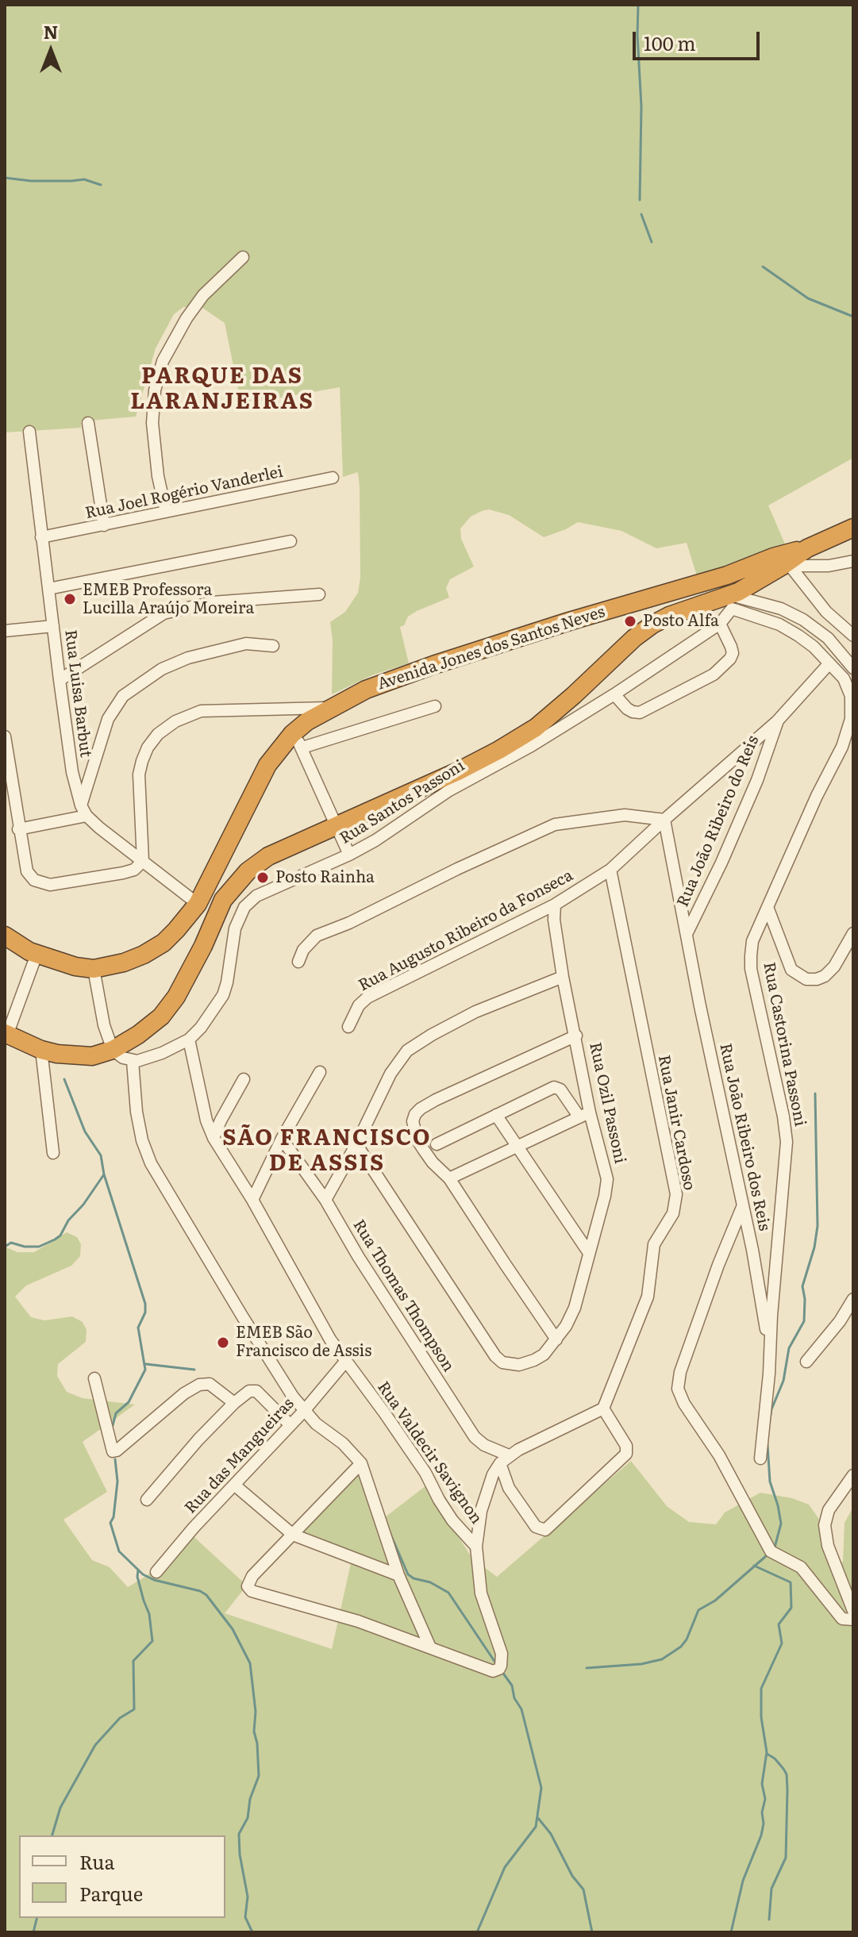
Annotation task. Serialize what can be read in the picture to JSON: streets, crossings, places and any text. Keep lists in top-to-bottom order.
{
  "streets": {
    "highway": ["Avenida Jones dos Santos Neves"],
    "street": [
      "Rua Joel Rogério Vanderlei",
      "Rua Luisa Barbut",
      "Rua Santos Passoni",
      "Rua João Ribeiro do Reis",
      "Rua Augusto Ribeiro da Fonseca",
      "Rua Castorina Passoni",
      "Rua Ozil Passoni",
      "Rua Janir Cardoso",
      "Rua João Ribeiro dos Reis",
      "Rua Thomas Thompson",
      "Rua Valdecir Savignon",
      "Rua das Mangueiras"
    ]
  },
  "crossings": [
    ["Rua Joel Rogério Vanderlei", "Rua Luisa Barbut"],
    ["Rua Santos Passoni", "Rua Castorina Passoni"],
    ["Rua Santos Passoni", "Rua Valdecir Savignon"],
    ["Rua João Ribeiro do Reis", "Rua Augusto Ribeiro da Fonseca"],
    ["Rua João Ribeiro do Reis", "Rua João Ribeiro dos Reis"],
    ["Rua Augusto Ribeiro da Fonseca", "Rua Castorina Passoni"],
    ["Rua Augusto Ribeiro da Fonseca", "Rua Ozil Passoni"],
    ["Rua Augusto Ribeiro da Fonseca", "Rua Janir Cardoso"],
    ["Rua Augusto Ribeiro da Fonseca", "Rua João Ribeiro dos Reis"],
    ["Rua Castorina Passoni", "Rua João Ribeiro dos Reis"],
    ["Rua Valdecir Savignon", "Rua das Mangueiras"]
  ],
  "districts": ["PARQUE DAS LARANJEIRAS", "SÃO FRANCISCO DE ASSIS"],
  "places": [
    "EMEB Professora Lucilla Araújo Moreira",
    "Posto Alfa",
    "Posto Rainha",
    "EMEB São Francisco de Assis"
  ],
  "legend": ["Rua", "Parque"],
  "scale_bar": "100 m",
  "north": "top"
}
